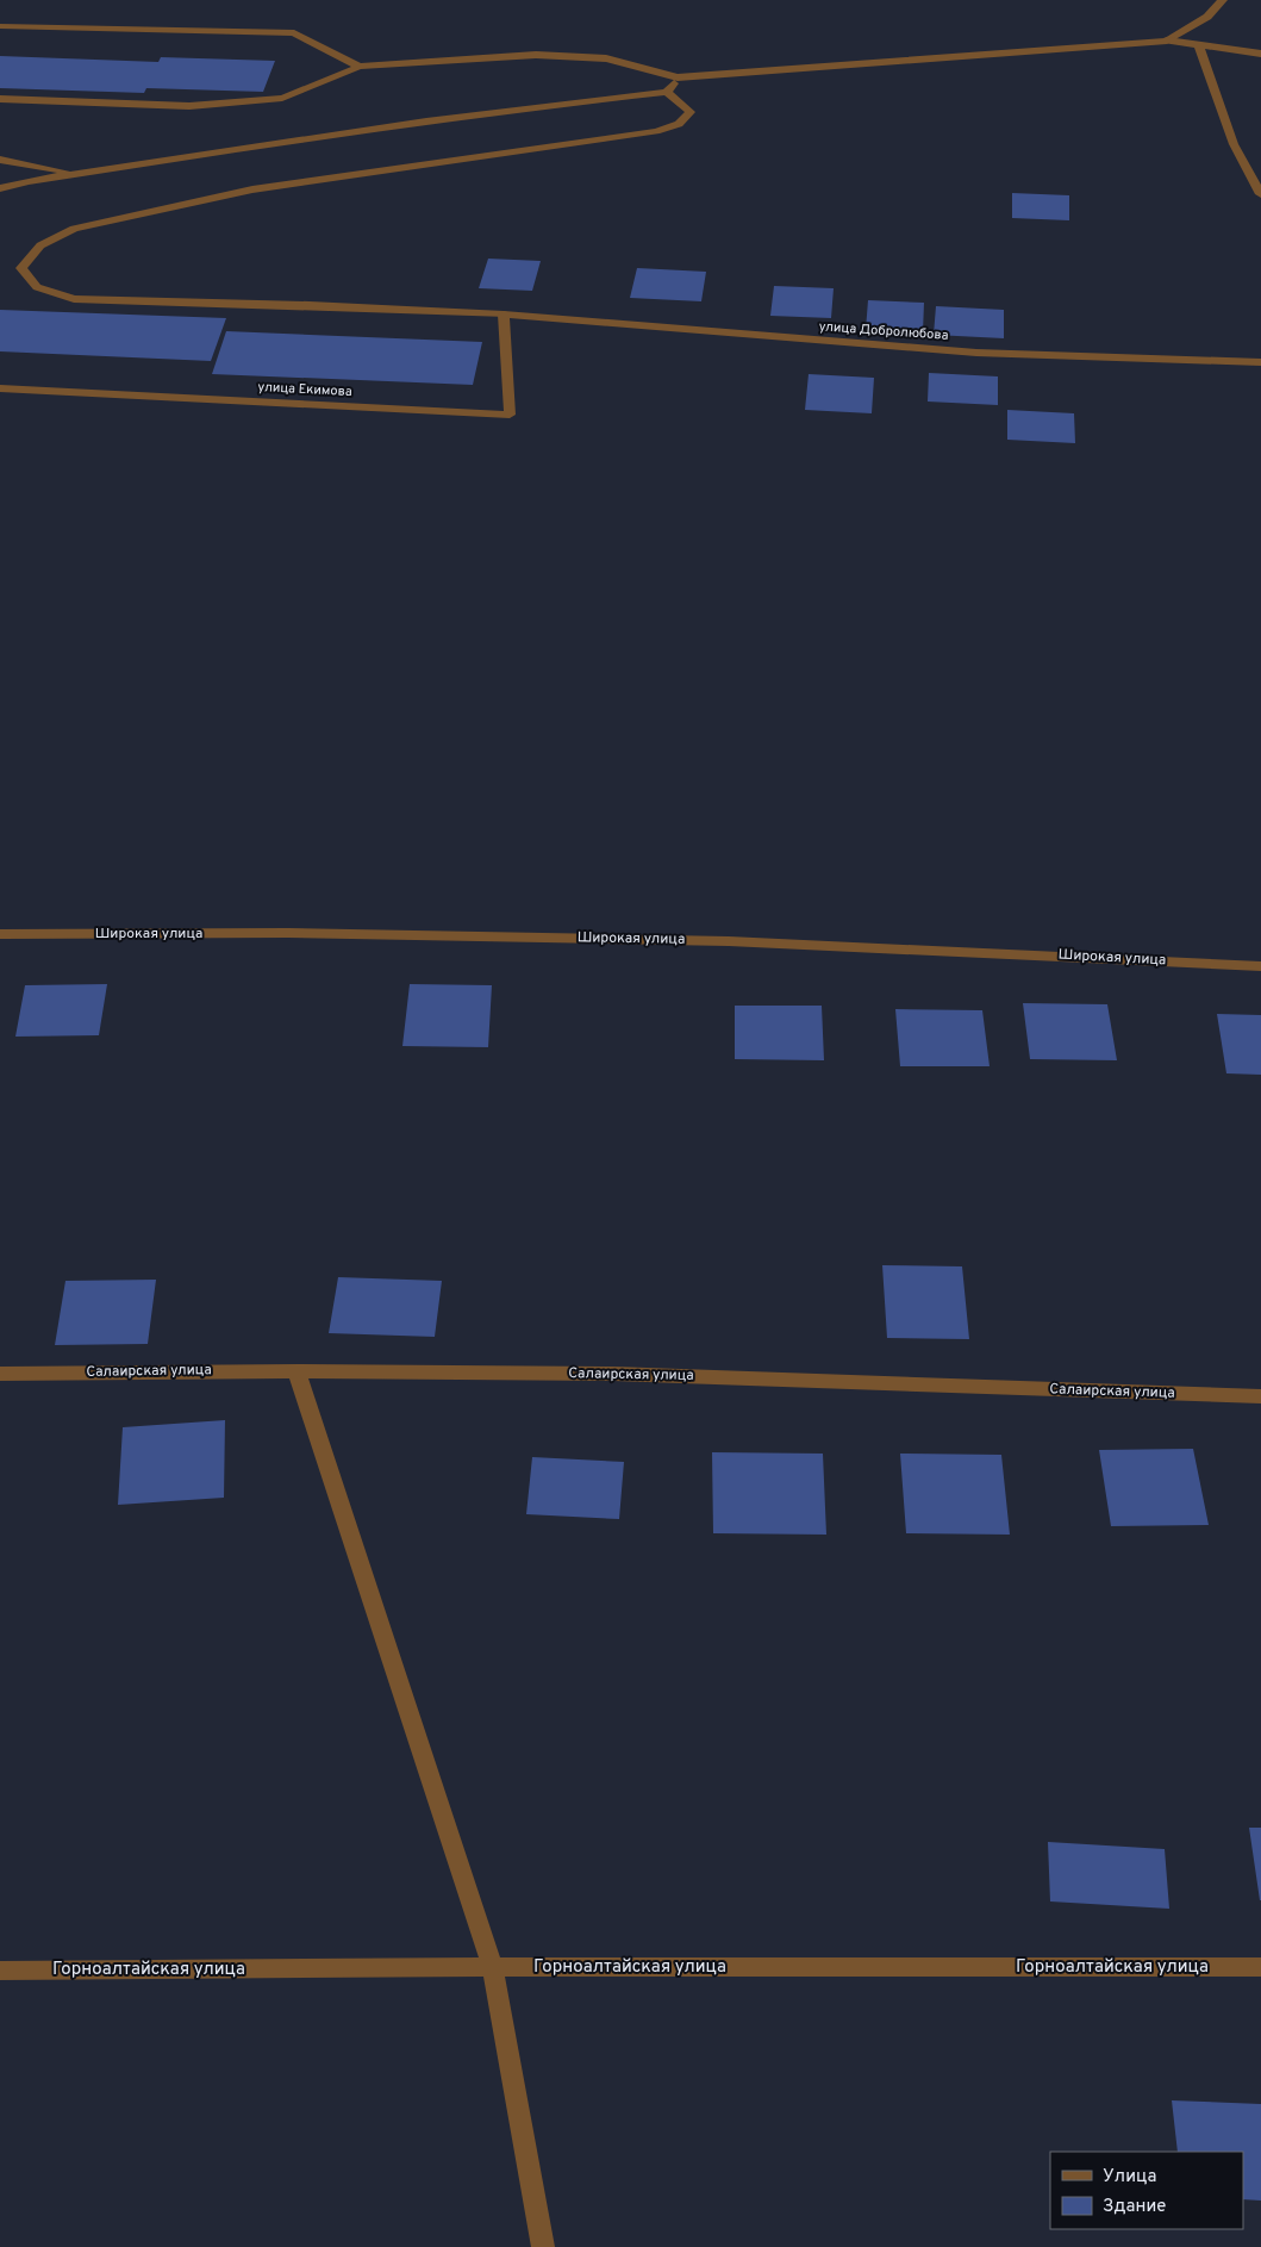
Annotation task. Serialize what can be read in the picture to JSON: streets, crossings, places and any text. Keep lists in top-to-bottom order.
{
  "streets": {
    "street": [
      "улица Добролюбова",
      "улица Екимова",
      "Широкая улица",
      "Салаирская улица",
      "Горноалтайская улица"
    ]
  },
  "crossings": [
    ["улица Добролюбова", "улица Екимова"]
  ],
  "legend": ["Улица", "Здание"]
}
